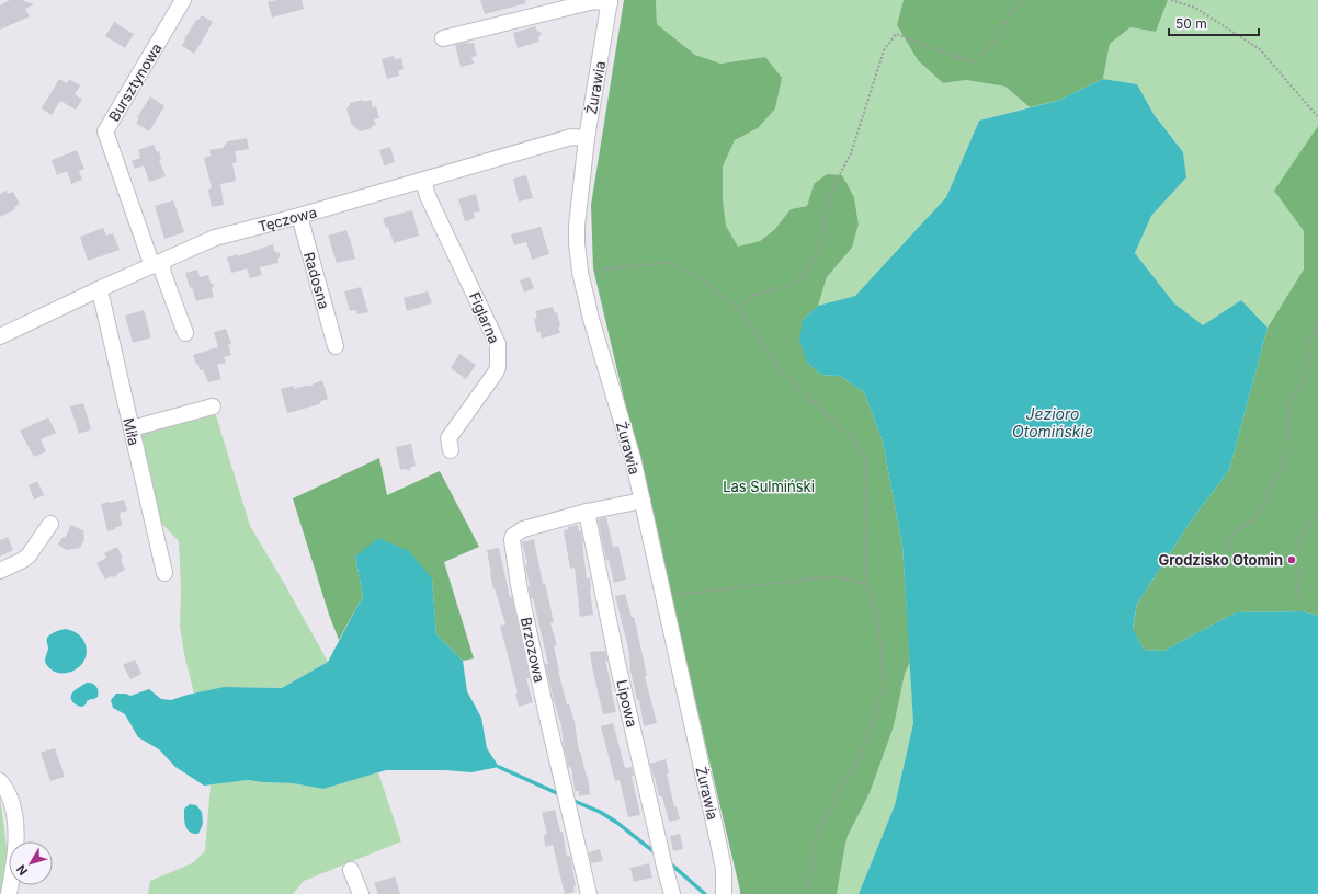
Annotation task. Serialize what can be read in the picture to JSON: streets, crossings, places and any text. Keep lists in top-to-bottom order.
{
  "streets": {
    "street": [
      "Bursztynowa",
      "Żurawia",
      "Tęczowa",
      "Radosna",
      "Figlarna",
      "Miła",
      "Brzozowa",
      "Lipowa"
    ]
  },
  "crossings": [
    ["Bursztynowa", "Tęczowa"],
    ["Żurawia", "Tęczowa"],
    ["Żurawia", "Brzozowa"],
    ["Tęczowa", "Radosna"],
    ["Tęczowa", "Figlarna"],
    ["Tęczowa", "Miła"],
    ["Brzozowa", "Lipowa"]
  ],
  "water": ["Jezioro Otomińskie"],
  "parks": ["Las Sulmiński"],
  "places": ["Grodzisko Otomin"],
  "scale_bar": "50 m",
  "north": "bottom left"
}
